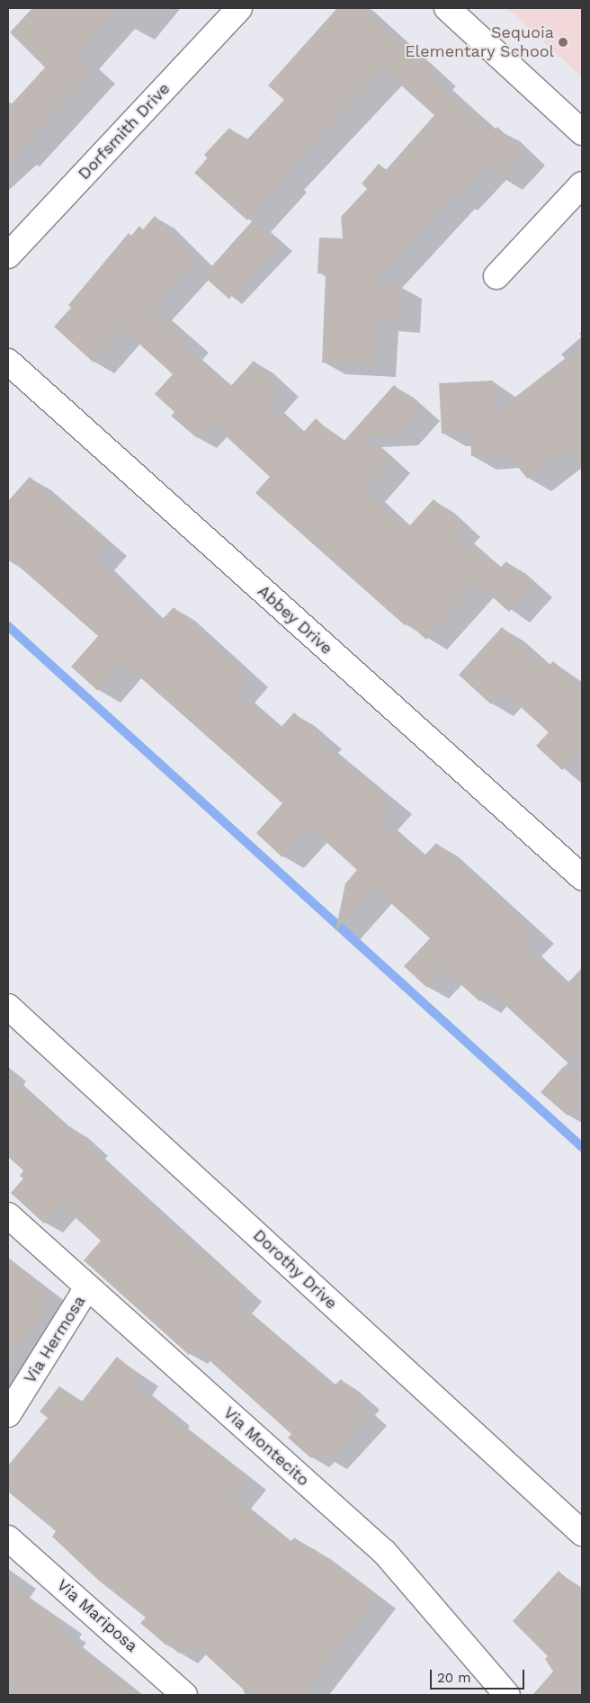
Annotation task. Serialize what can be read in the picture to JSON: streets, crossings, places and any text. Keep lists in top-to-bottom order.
{
  "streets": {
    "street": [
      "Dorfsmith Drive",
      "Abbey Drive",
      "Dorothy Drive",
      "Via Hermosa",
      "Via Montecito",
      "Via Mariposa"
    ]
  },
  "crossings": [
    ["Via Hermosa", "Via Montecito"]
  ],
  "places": ["Sequoia Elementary School"],
  "scale_bar": "20 m"
}
